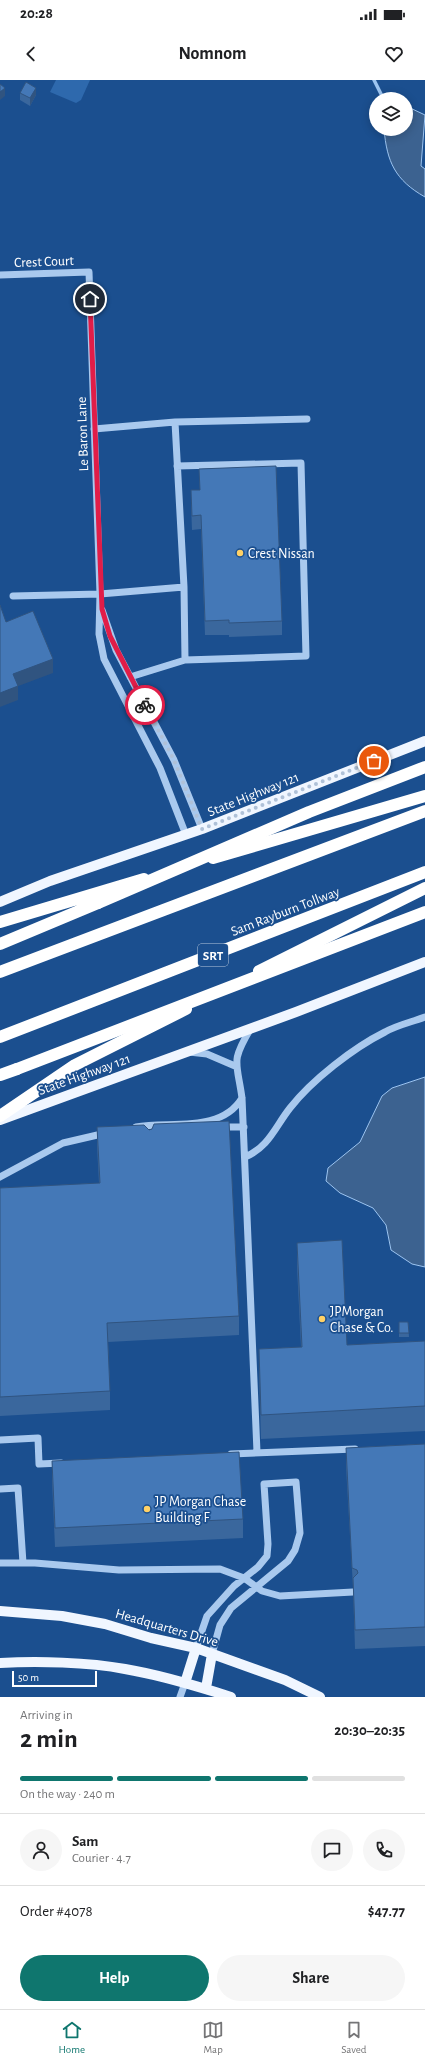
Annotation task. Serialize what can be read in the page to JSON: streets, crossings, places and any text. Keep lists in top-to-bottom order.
{
  "streets": {
    "highway": ["Sam Rayburn Tollway", "SRT"],
    "main road": ["State Highway 121", "Headquarters Drive"],
    "street": ["Crest Court", "Le Baron Lane"]
  },
  "crossings": [
    ["Crest Court", "Le Baron Lane"],
    ["Le Baron Lane", "State Highway 121"]
  ],
  "places": ["Crest Nissan", "JPMorgan Chase & Co.", "JP Morgan Chase Building F"],
  "scale_bar": "50 m",
  "page": {
    "status": "20:28",
    "header": "Nomnom",
    "scale": "50 m",
    "heading": ["2 min", "Arriving in", "20:30–20:35"],
    "panel": [
      "Sam",
      "Courier · 4.7",
      "Order #4078",
      "$47.77"
    ],
    "bar": "On the way · 240 m",
    "buttons": ["Help", "Share"],
    "tabs": ["Home", "Map", "Saved"]
  }
}
